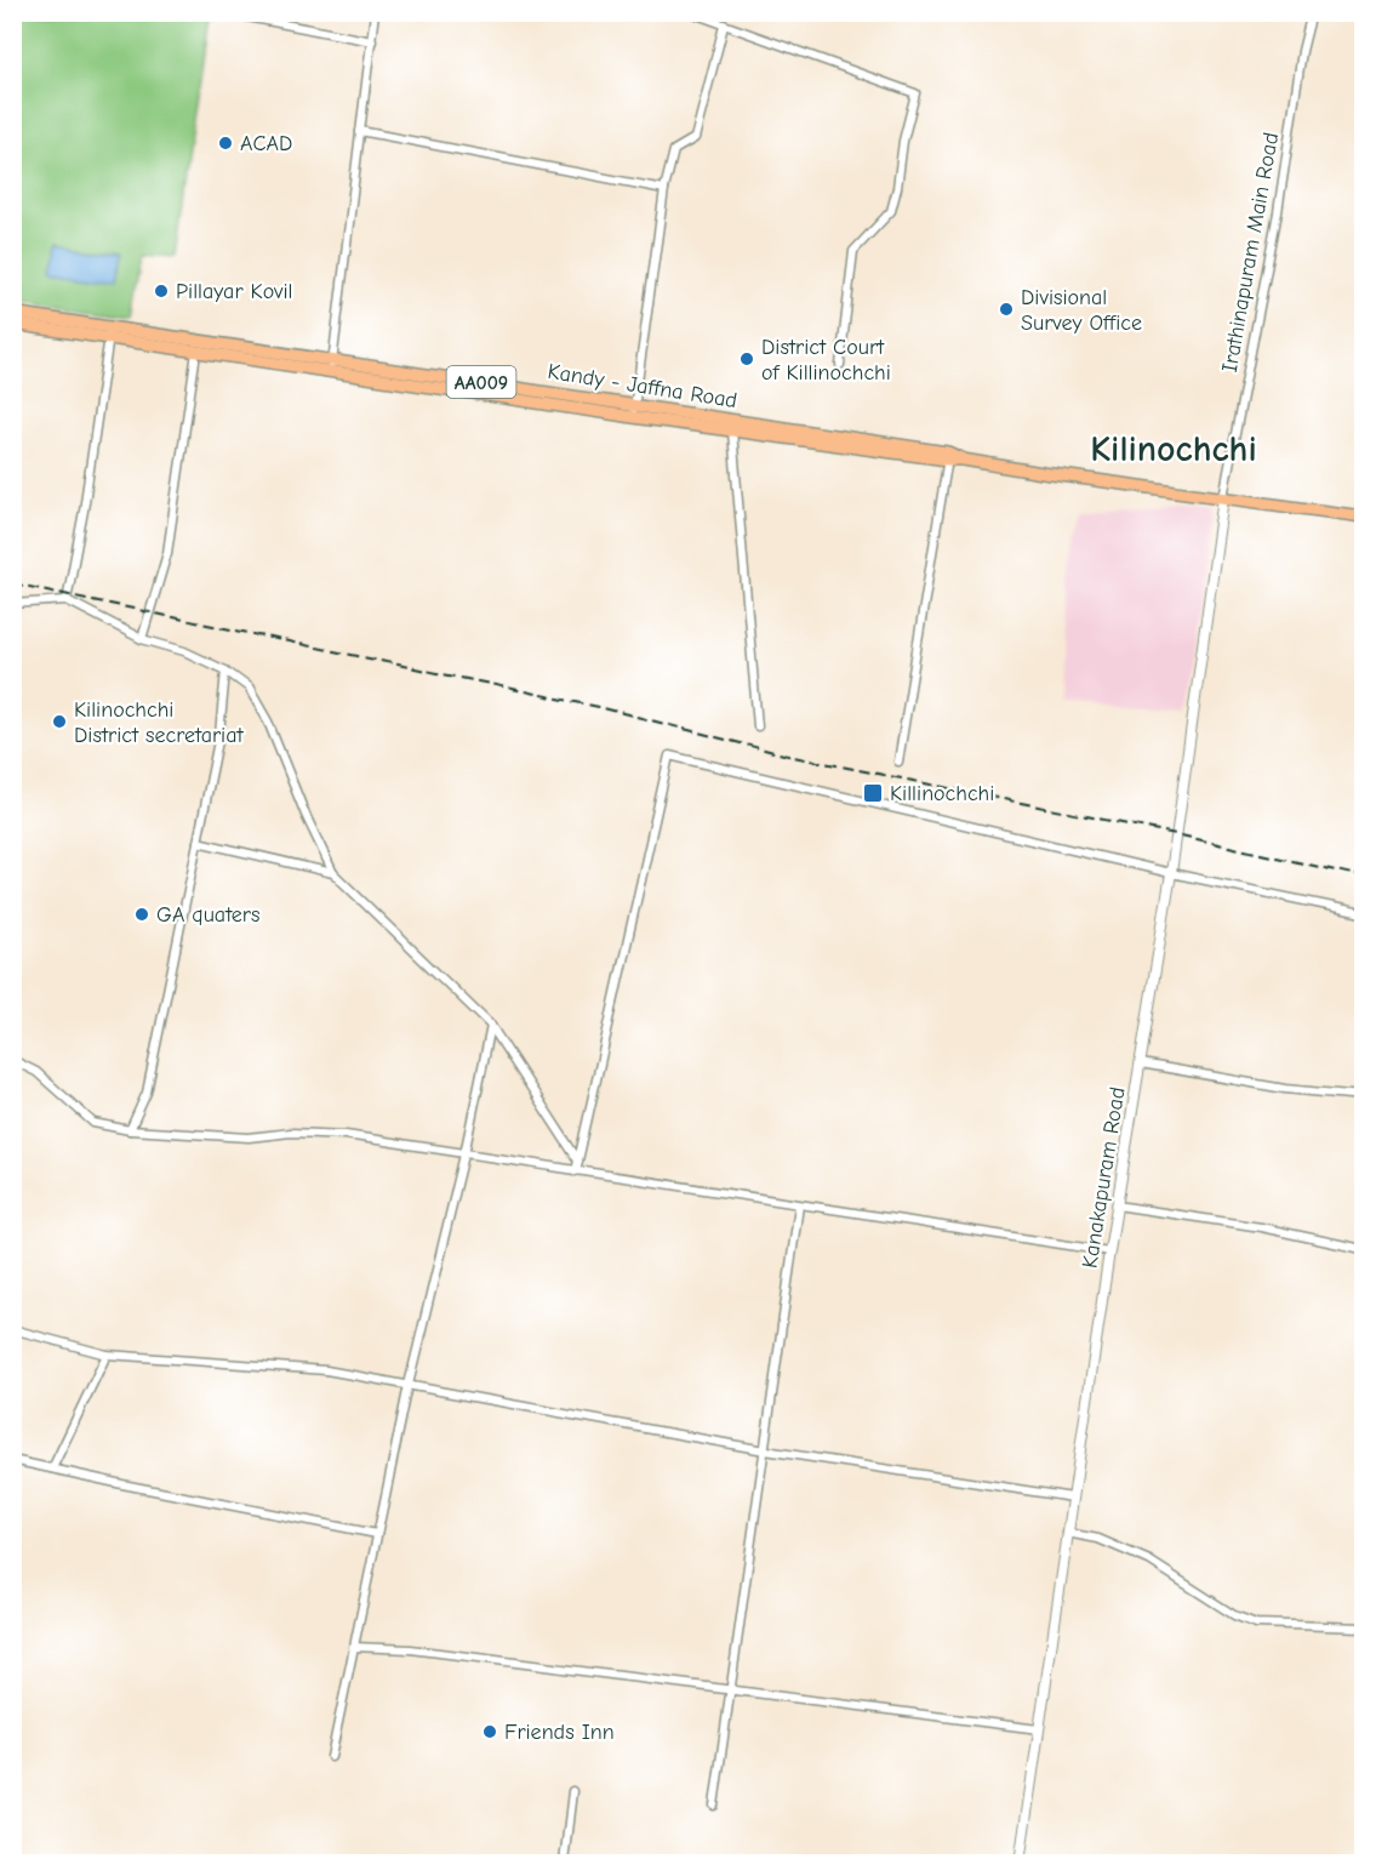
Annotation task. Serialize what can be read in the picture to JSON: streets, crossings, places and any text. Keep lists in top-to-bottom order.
{
  "streets": {
    "highway": ["AA009", "Kandy - Jaffna Road"],
    "street": ["Irathinapuram Main Road", "Kanakapuram Road"]
  },
  "crossings": [
    ["Irathinapuram Main Road", "Kandy - Jaffna Road"],
    ["Irathinapuram Main Road", "Kanakapuram Road"],
    ["Kandy - Jaffna Road", "Kanakapuram Road"]
  ],
  "districts": ["Kilinochchi"],
  "places": {
    "other": [
      "ACAD",
      "Pillayar Kovil",
      "Divisional Survey Office",
      "District Court of Killinochchi",
      "Kilinochchi District secretariat",
      "GA quaters",
      "Friends Inn"
    ],
    "transit": ["Killinochchi"]
  }
}
